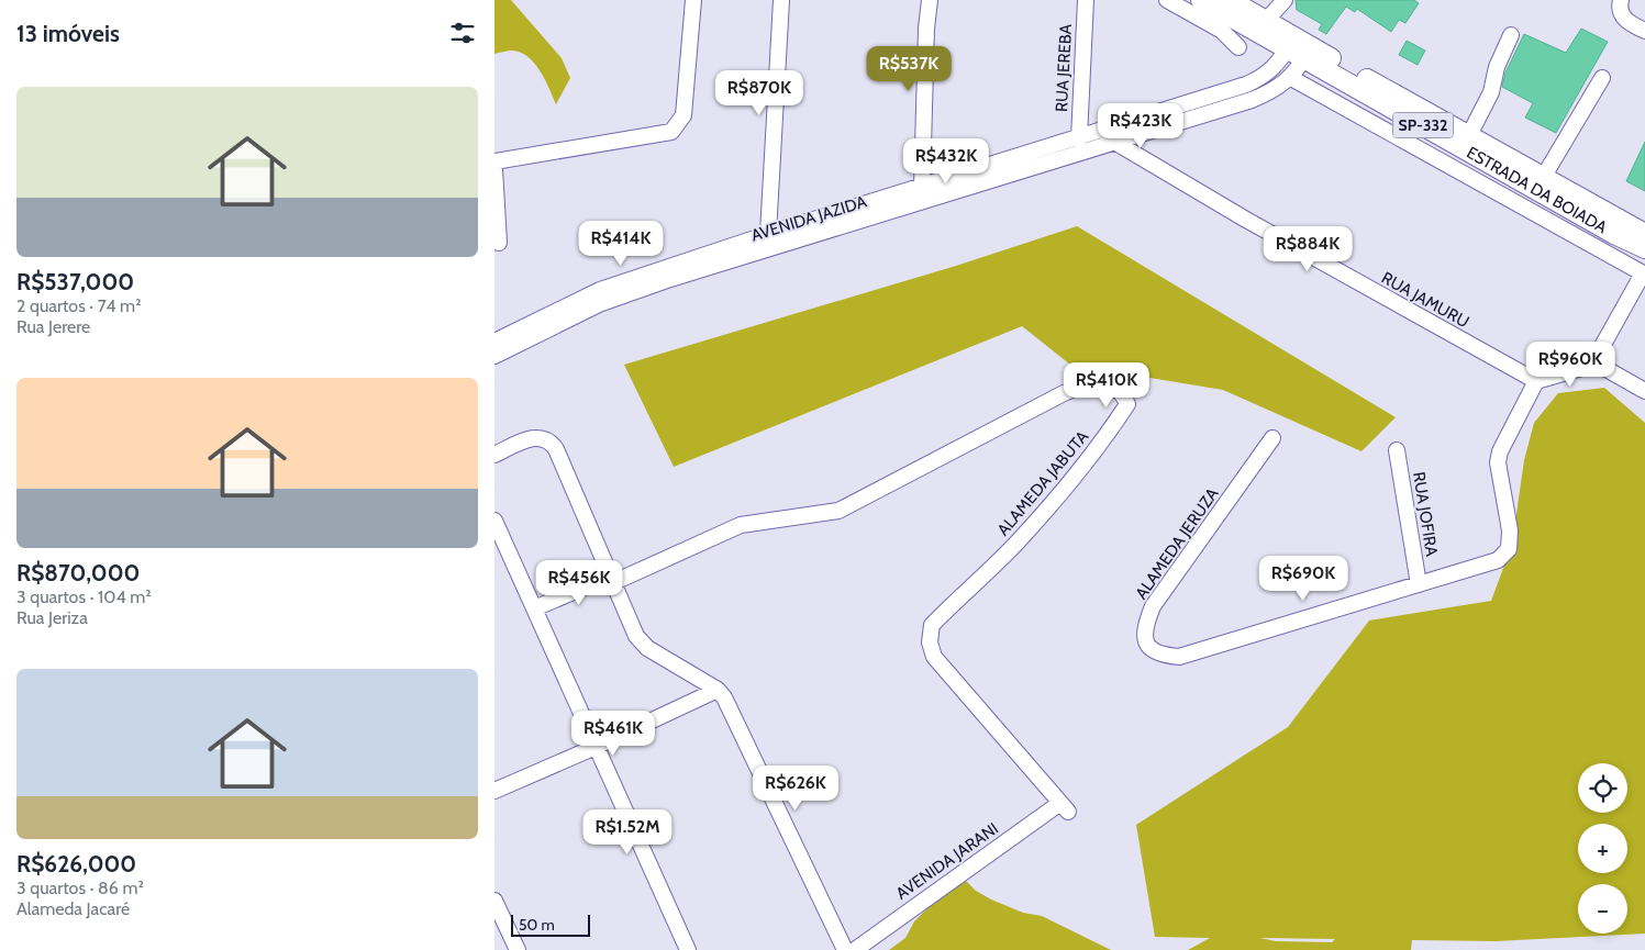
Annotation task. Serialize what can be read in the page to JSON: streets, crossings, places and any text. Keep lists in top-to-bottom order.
{
  "streets": {
    "main road": ["SP-332", "ESTRADA DA BOIADA"],
    "street": [
      "RUA JEREBA",
      "AVENIDA JAZIDA",
      "RUA JAMURU",
      "ALAMEDA JABUTA",
      "RUA JOFIRA",
      "ALAMEDA JERUZA",
      "AVENIDA JARANI"
    ]
  },
  "crossings": [
    ["RUA JEREBA", "AVENIDA JAZIDA"],
    ["ESTRADA DA BOIADA", "AVENIDA JAZIDA"],
    ["AVENIDA JAZIDA", "RUA JAMURU"],
    ["RUA JAMURU", "ALAMEDA JERUZA"],
    ["ALAMEDA JABUTA", "AVENIDA JARANI"],
    ["RUA JOFIRA", "ALAMEDA JERUZA"]
  ],
  "scale_bar": "50 m",
  "page": {
    "heading": "13 imóveis",
    "price": [
      "R$537K",
      "R$870K",
      "R$423K",
      "R$432K",
      "R$414K",
      "R$884K",
      "R$960K",
      "R$410K",
      "R$690K",
      "R$456K",
      "R$461K",
      "R$626K",
      "R$1.52M"
    ],
    "list": [
      {
        "name": "R$537,000",
        "note": "2 quartos · 74 m² · Rua Jerere"
      },
      {
        "name": "R$870,000",
        "note": "3 quartos · 104 m² · Rua Jeriza"
      },
      {
        "name": "R$626,000",
        "note": "3 quartos · 86 m² · Alameda Jacaré"
      }
    ],
    "map_buttons": ["+", "−"],
    "scale": "50 m"
  }
}
